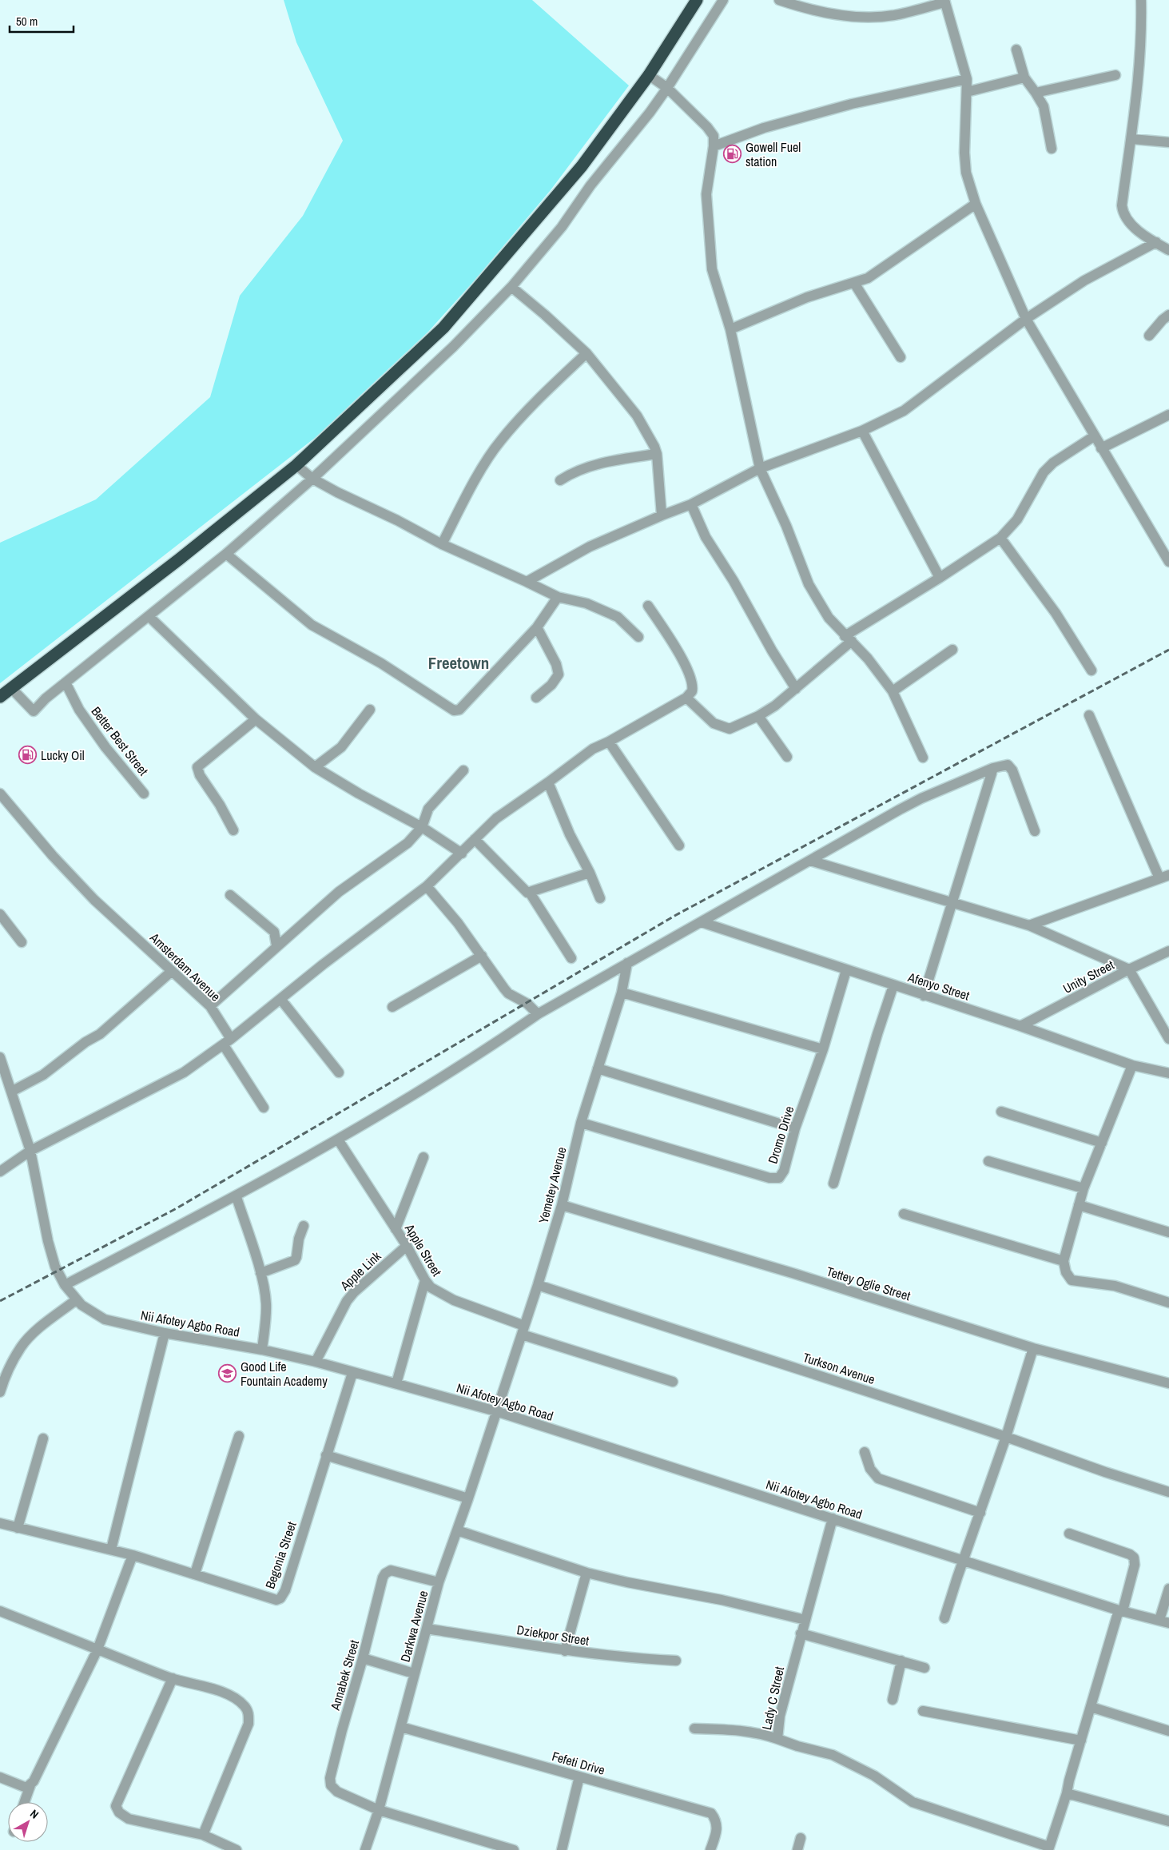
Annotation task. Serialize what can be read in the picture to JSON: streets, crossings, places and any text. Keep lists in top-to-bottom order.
{
  "streets": {
    "street": [
      "Better Best Street",
      "Amsterdam Avenue",
      "Unity Street",
      "Afenyo Street",
      "Dromo Drive",
      "Yemetey Avenue",
      "Apple Street",
      "Apple Link",
      "Tettey Oglie Street",
      "Nii Afotey Agbo Road",
      "Turkson Avenue",
      "Begonia Street",
      "Darkwa Avenue",
      "Dziekpor Street",
      "Annabek Street",
      "Lady C Street",
      "Fefeti Drive"
    ]
  },
  "crossings": [
    ["Unity Street", "Afenyo Street"],
    ["Afenyo Street", "Dromo Drive"],
    ["Dromo Drive", "Yemetey Avenue"],
    ["Yemetey Avenue", "Apple Street"],
    ["Yemetey Avenue", "Tettey Oglie Street"],
    ["Yemetey Avenue", "Nii Afotey Agbo Road"],
    ["Yemetey Avenue", "Turkson Avenue"],
    ["Yemetey Avenue", "Darkwa Avenue"],
    ["Apple Street", "Apple Link"],
    ["Apple Link", "Nii Afotey Agbo Road"],
    ["Nii Afotey Agbo Road", "Begonia Street"],
    ["Nii Afotey Agbo Road", "Darkwa Avenue"],
    ["Nii Afotey Agbo Road", "Lady C Street"],
    ["Darkwa Avenue", "Dziekpor Street"],
    ["Darkwa Avenue", "Annabek Street"],
    ["Darkwa Avenue", "Fefeti Drive"]
  ],
  "districts": ["Freetown"],
  "places": {
    "fuel station": ["Gowell Fuel station", "Lucky Oil"],
    "school or university": ["Good Life Fountain Academy"]
  },
  "scale_bar": "50 m",
  "north": "top right"
}
